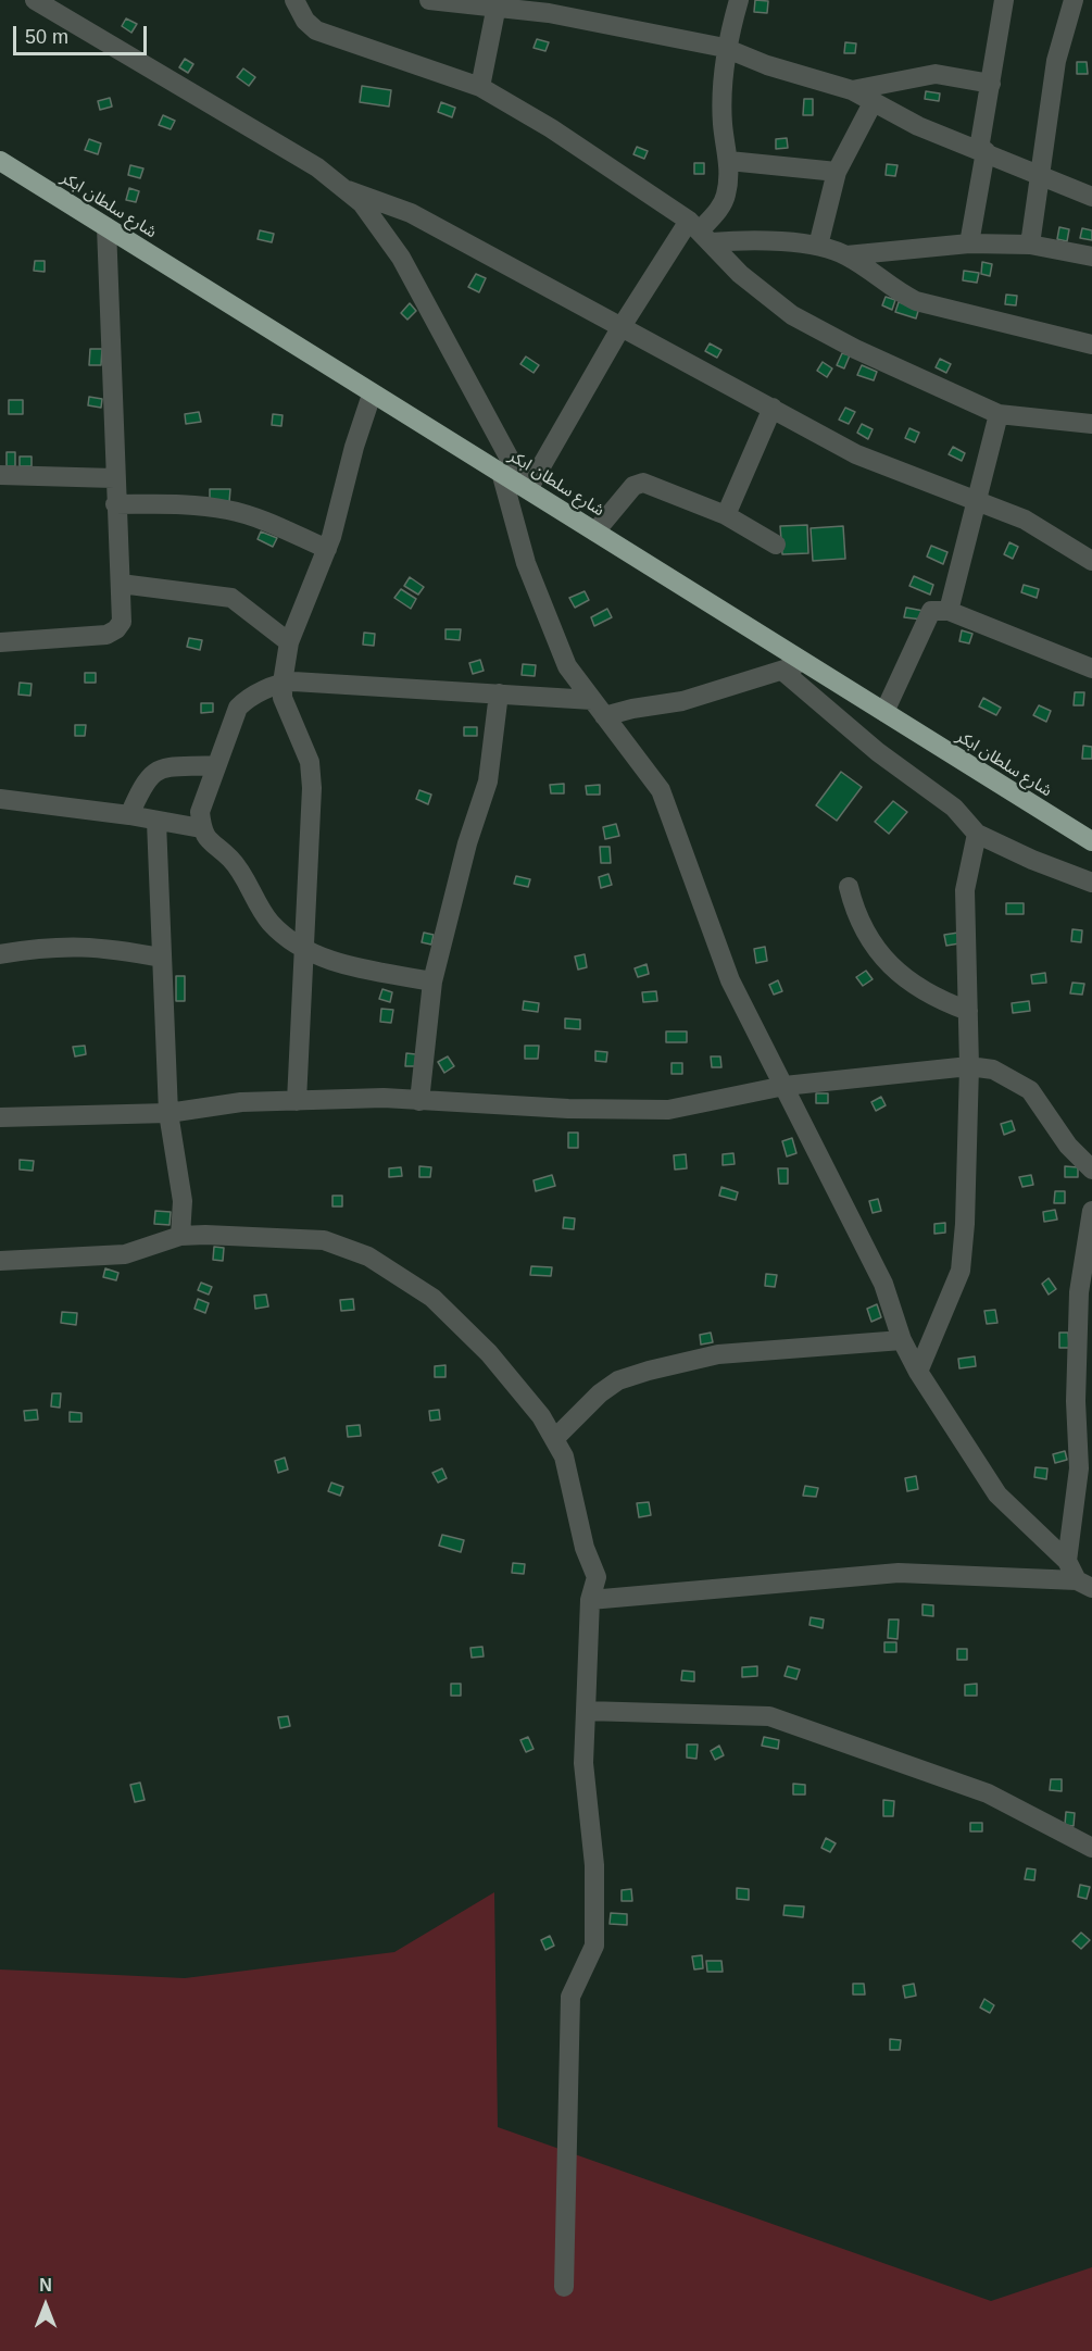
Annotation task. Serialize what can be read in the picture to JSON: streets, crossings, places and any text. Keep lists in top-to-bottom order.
{
  "streets": {
    "highway": ["شارع سلطان ابكر"]
  },
  "scale_bar": "50 m",
  "north": "top"
}
